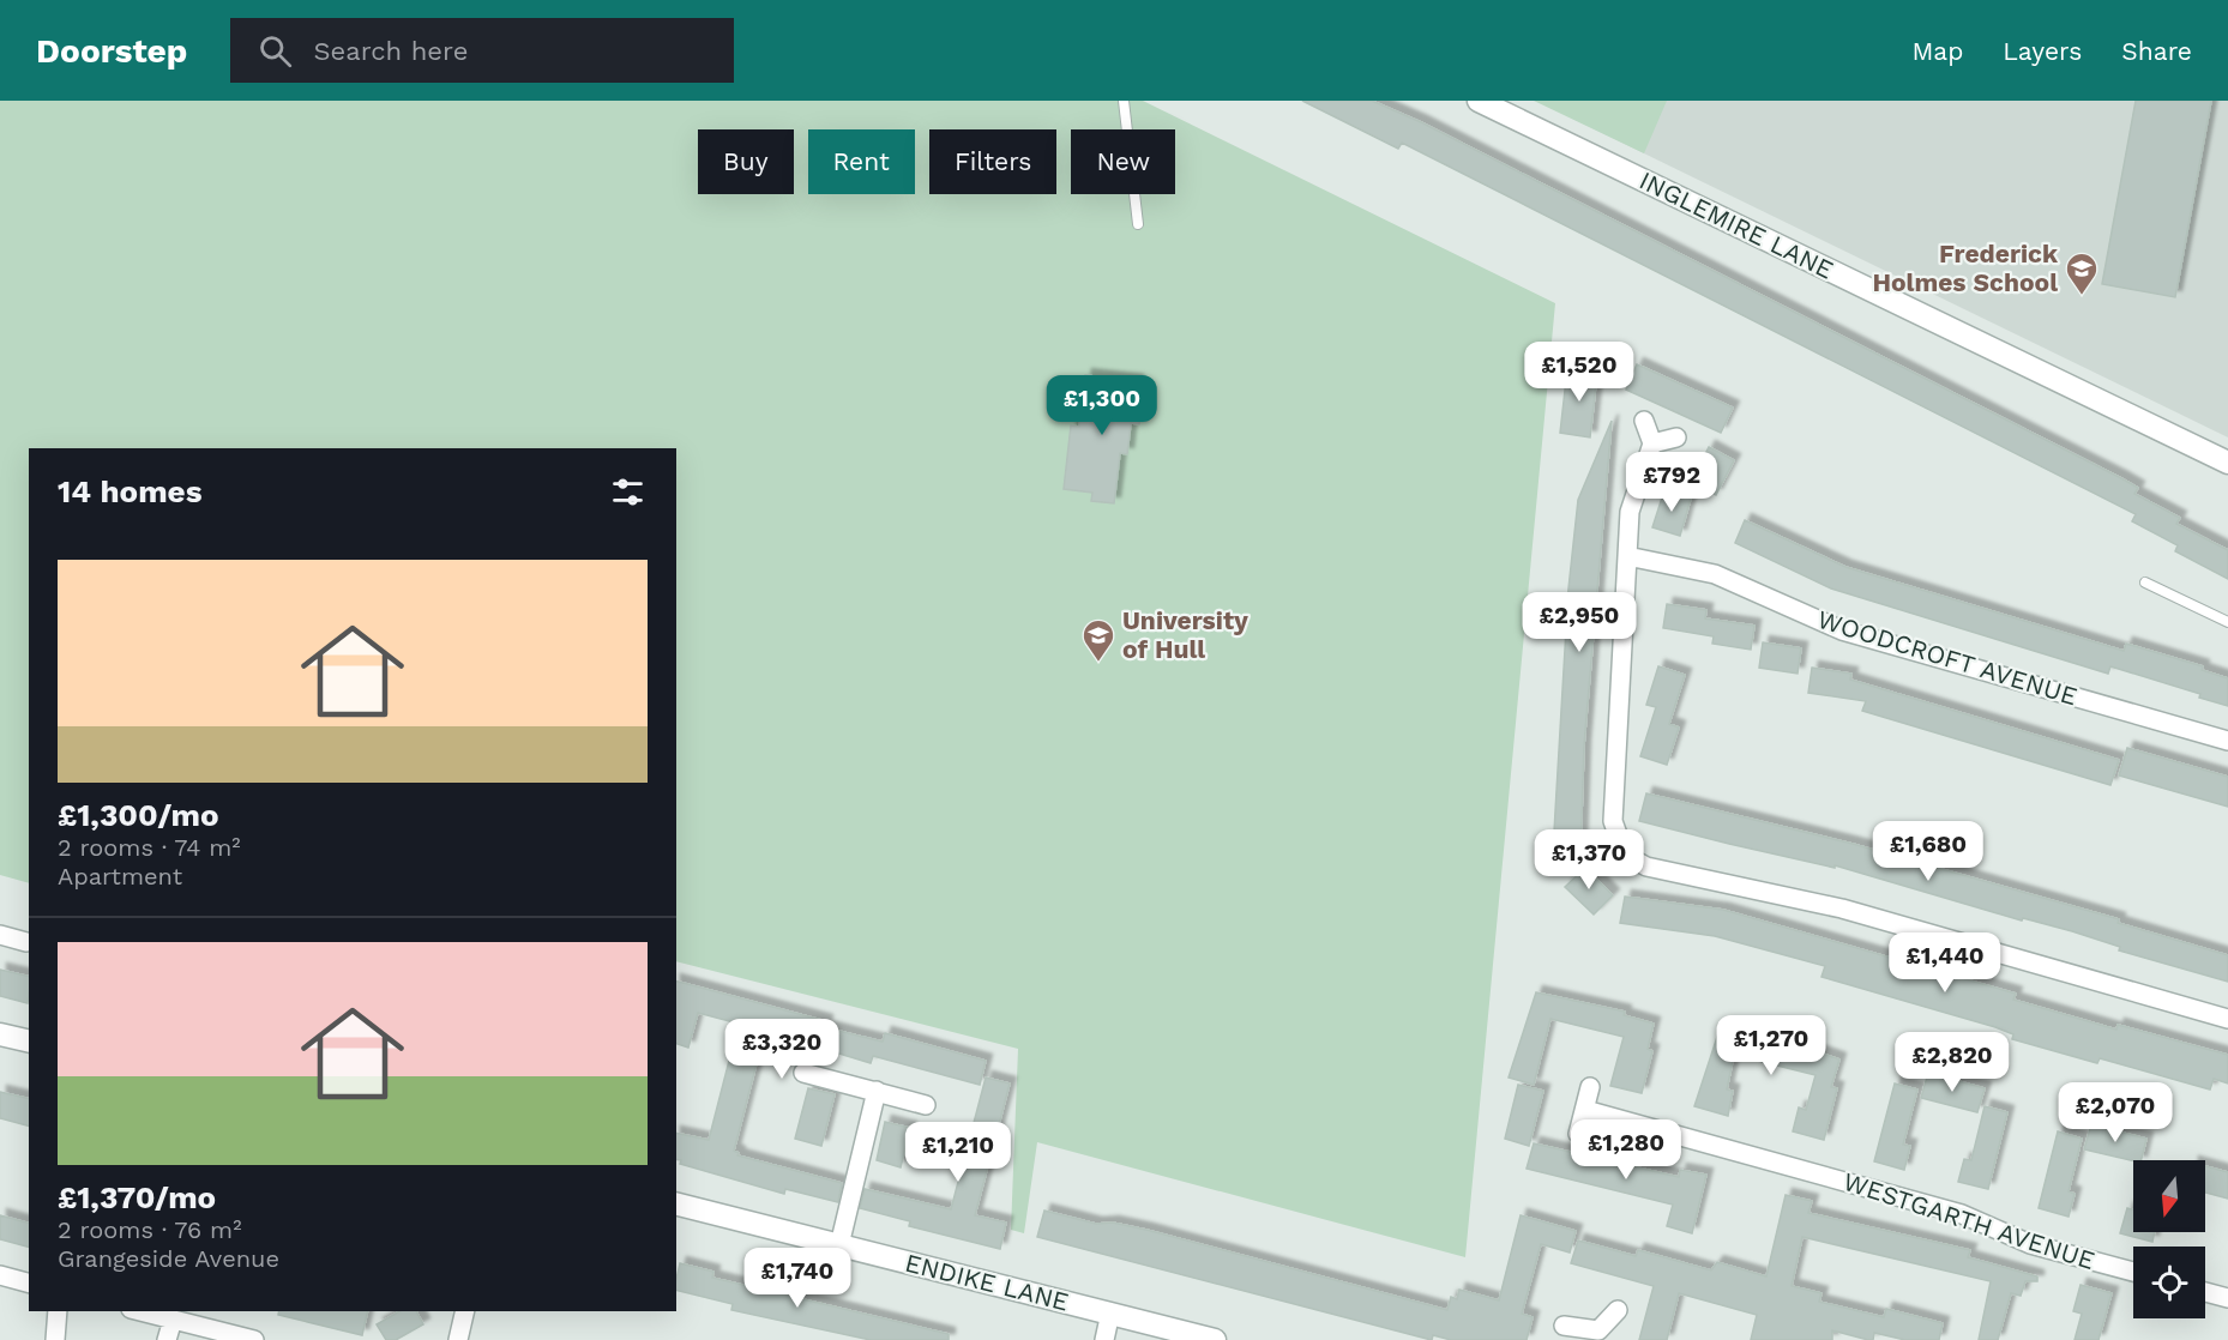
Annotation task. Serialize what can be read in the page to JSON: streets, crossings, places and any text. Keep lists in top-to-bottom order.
{
  "streets": {
    "street": [
      "INGLEMIRE LANE",
      "WOODCROFT AVENUE",
      "WESTGARTH AVENUE",
      "ENDIKE LANE"
    ]
  },
  "places": {
    "school or university": ["Frederick Holmes School", "University of Hull"]
  },
  "north": "bottom",
  "page": {
    "header": "Doorstep",
    "search": "Search here",
    "nav": ["Map", "Layers", "Share"],
    "chip": [
      "Buy",
      "Rent",
      "Filters",
      "New"
    ],
    "price": [
      "£1,520",
      "£1,300",
      "£792",
      "£2,950",
      "£1,680",
      "£1,370",
      "£1,440",
      "£1,270",
      "£3,320",
      "£2,820",
      "£2,070",
      "£1,280",
      "£1,210",
      "£1,740"
    ],
    "heading": "14 homes",
    "list": [
      {
        "name": "£1,300/mo",
        "note": "2 rooms · 74 m² · Apartment"
      },
      {
        "name": "£1,370/mo",
        "note": "2 rooms · 76 m² · Grangeside Avenue"
      }
    ]
  }
}
